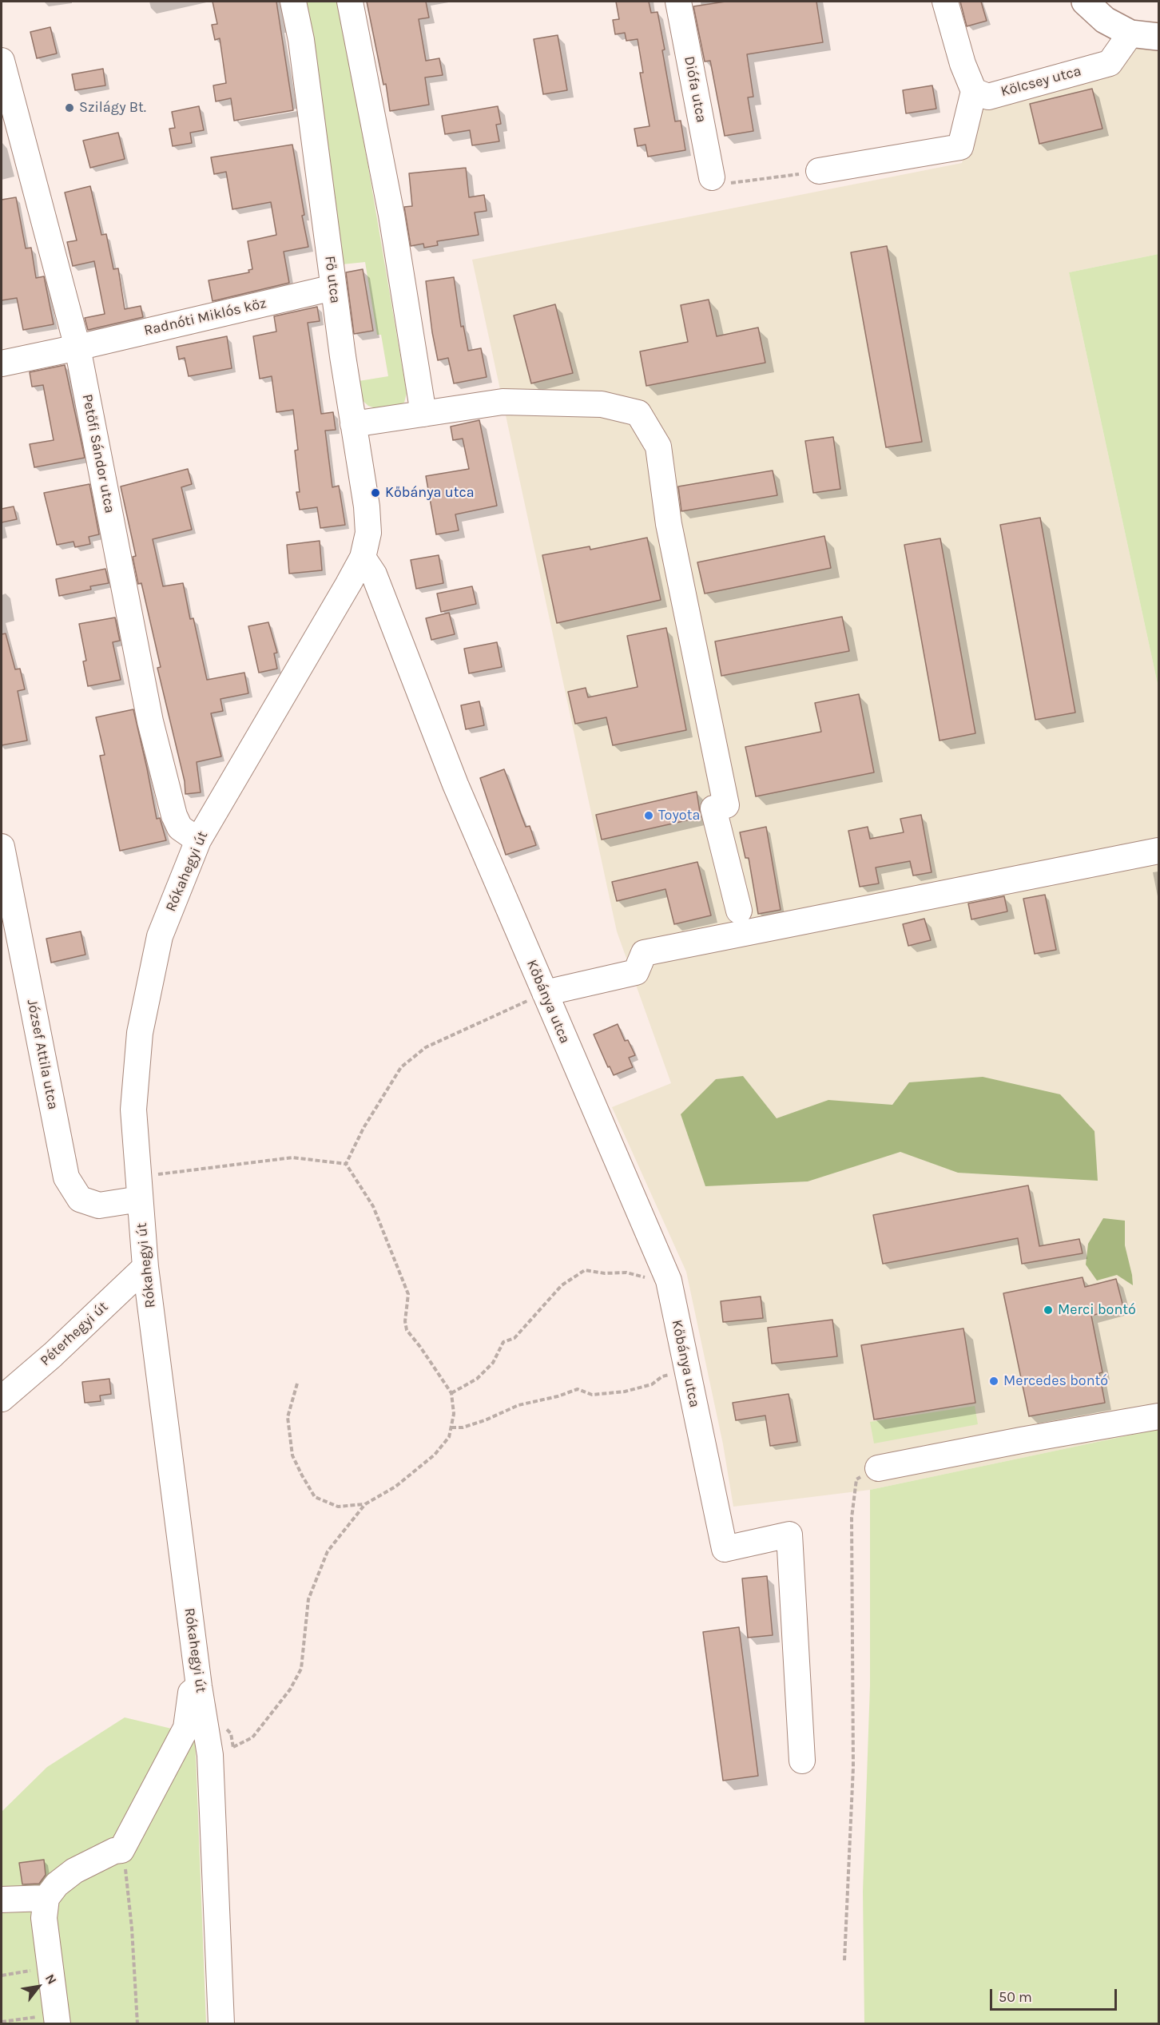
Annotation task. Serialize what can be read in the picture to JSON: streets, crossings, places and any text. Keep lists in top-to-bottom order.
{
  "streets": {
    "street": [
      "Kölcsey utca",
      "Diófa utca",
      "Fő utca",
      "Radnóti Miklós köz",
      "Petőfi Sándor utca",
      "Rókahegyi út",
      "Kőbánya utca",
      "József Attila utca",
      "Péterhegyi út"
    ]
  },
  "crossings": [
    ["Fő utca", "Radnóti Miklós köz"],
    ["Fő utca", "Rókahegyi út"],
    ["Fő utca", "Kőbánya utca"],
    ["Radnóti Miklós köz", "Petőfi Sándor utca"],
    ["Petőfi Sándor utca", "Rókahegyi út"],
    ["Rókahegyi út", "Kőbánya utca"],
    ["Rókahegyi út", "József Attila utca"],
    ["Rókahegyi út", "Péterhegyi út"]
  ],
  "places": [
    "Szilágy Bt.",
    "Kőbánya utca",
    "Toyota",
    "Merci bontó",
    "Mercedes bontó"
  ],
  "scale_bar": "50 m",
  "north": "top right"
}
